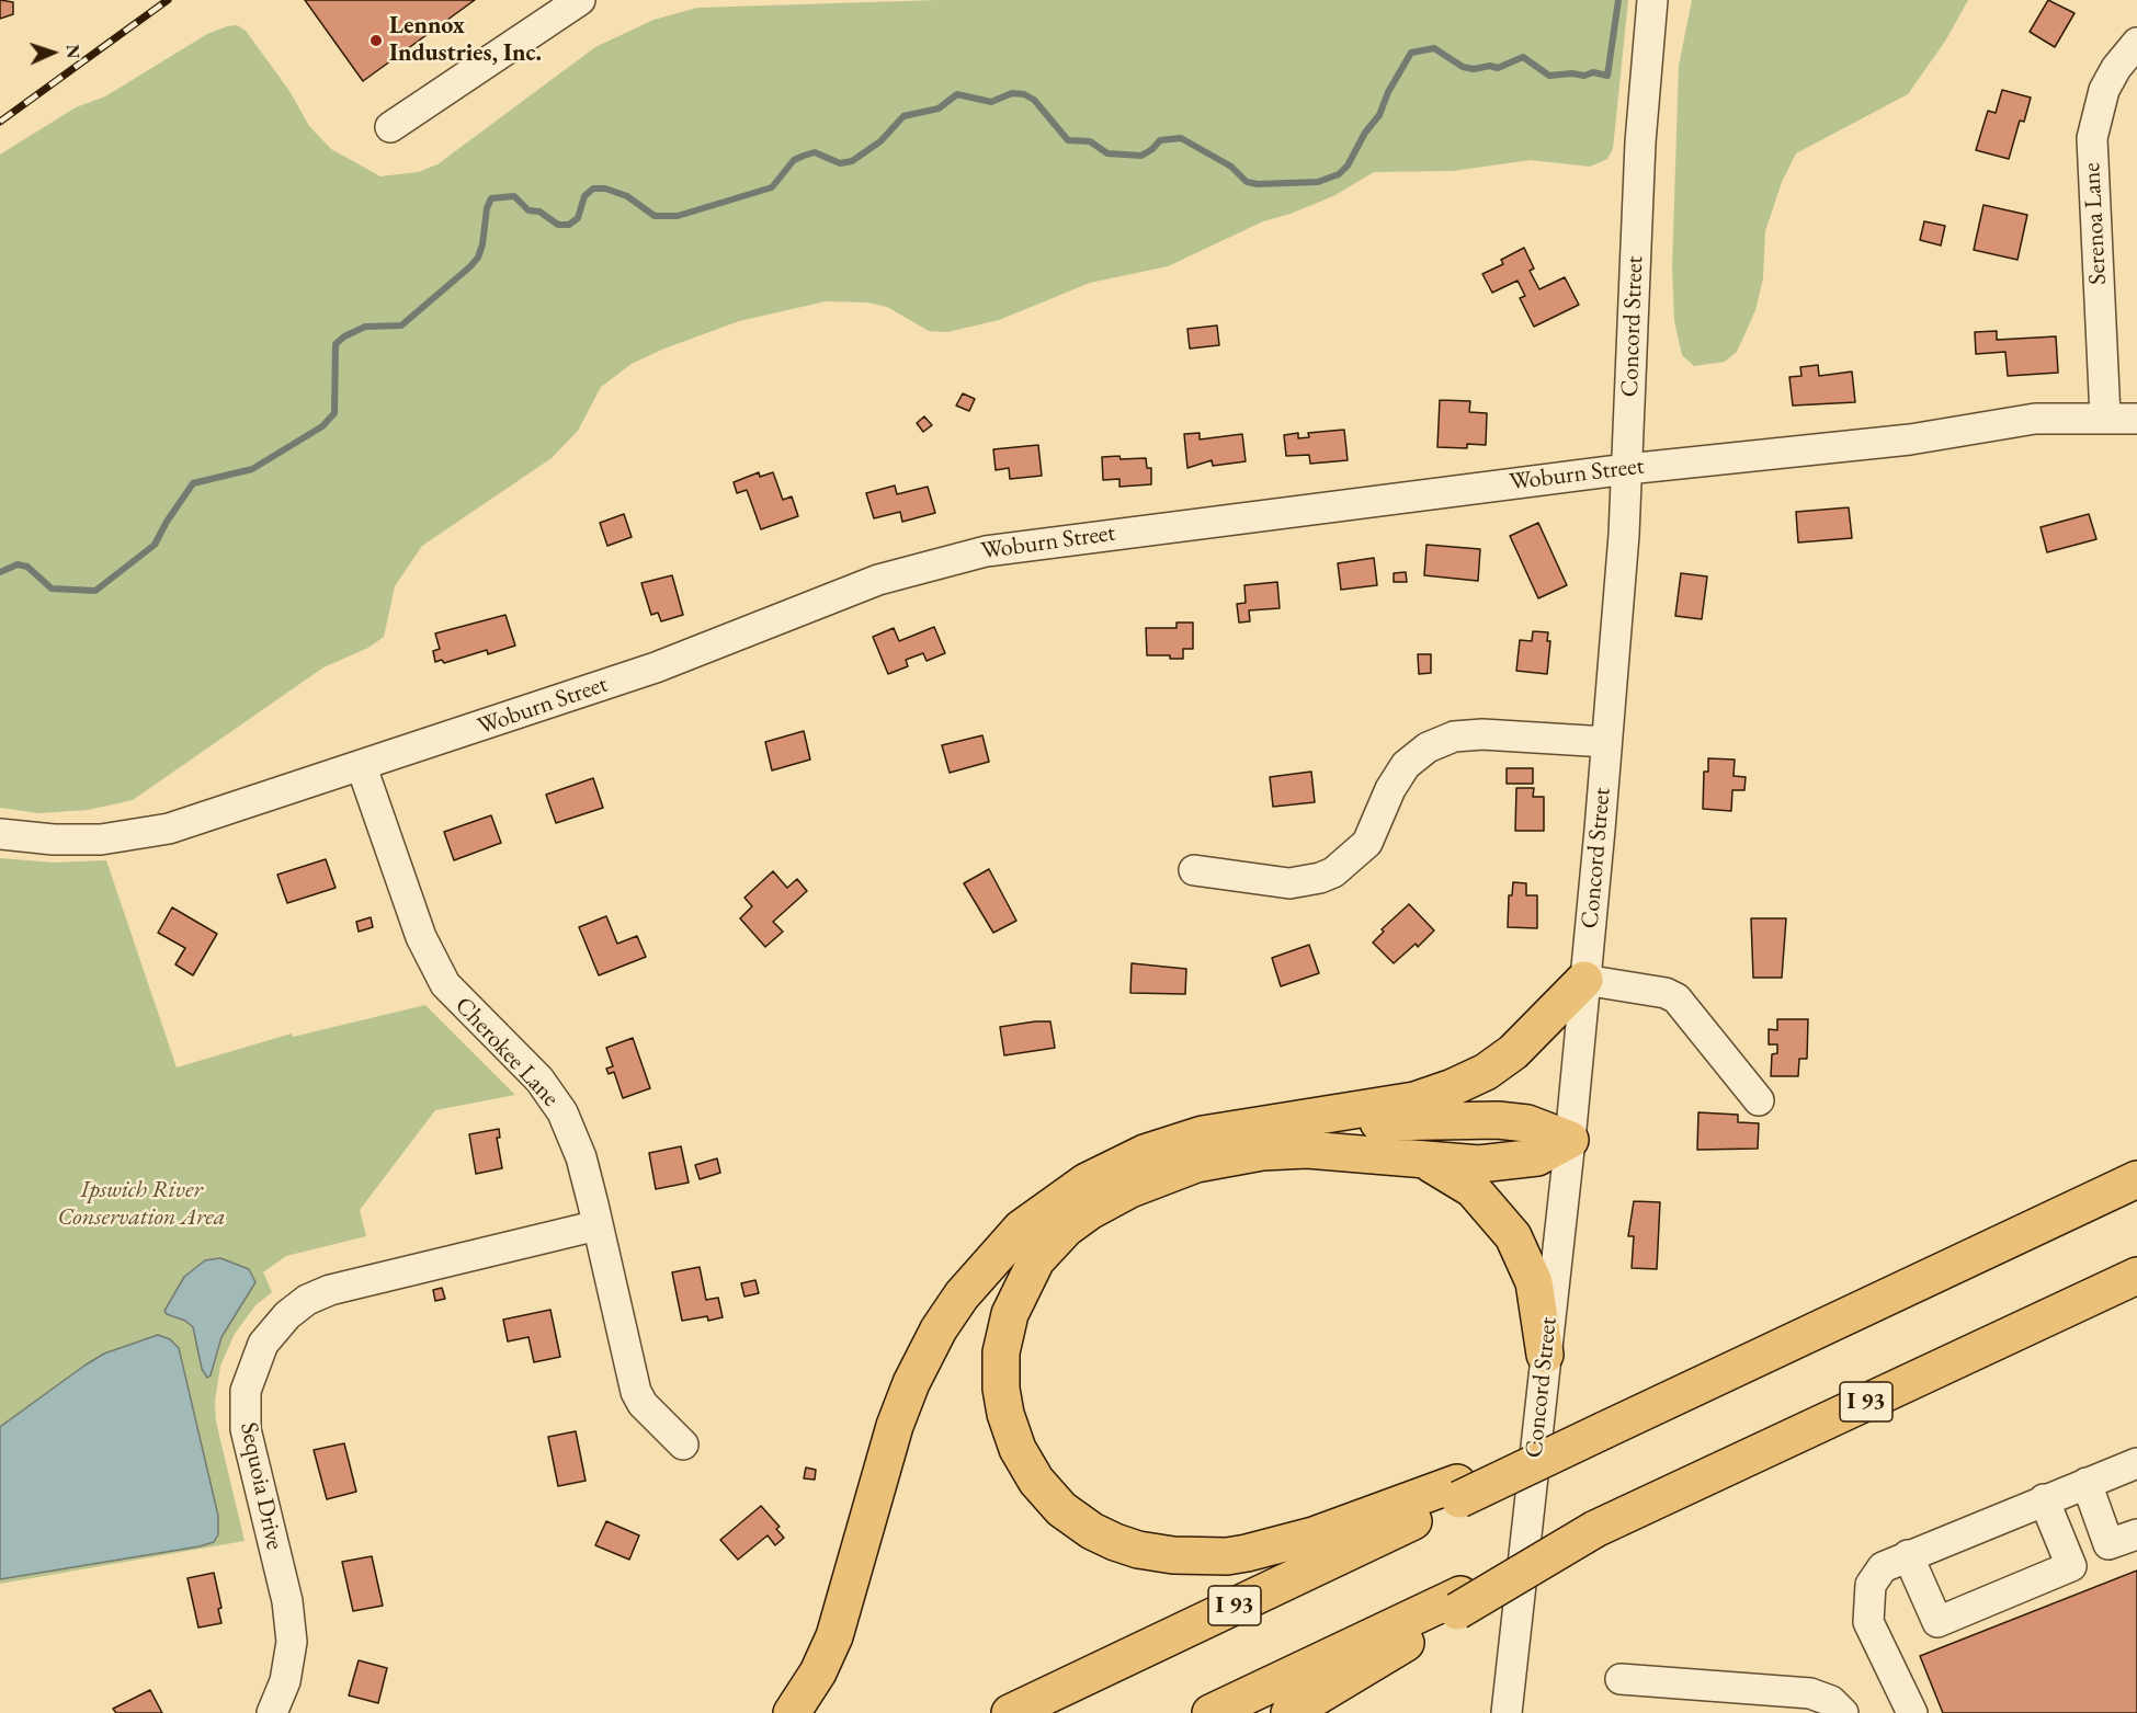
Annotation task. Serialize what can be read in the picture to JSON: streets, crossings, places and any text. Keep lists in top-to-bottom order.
{
  "streets": {
    "highway": ["I 93"],
    "street": [
      "Serenoa Lane",
      "Concord Street",
      "Woburn Street",
      "Cherokee Lane",
      "Sequoia Drive"
    ]
  },
  "crossings": [
    ["Serenoa Lane", "Woburn Street"],
    ["Concord Street", "Woburn Street"],
    ["Woburn Street", "Cherokee Lane"],
    ["Cherokee Lane", "Sequoia Drive"]
  ],
  "parks": ["Ipswich River Conservation Area"],
  "places": ["Lennox Industries, Inc."],
  "north": "right"
}
